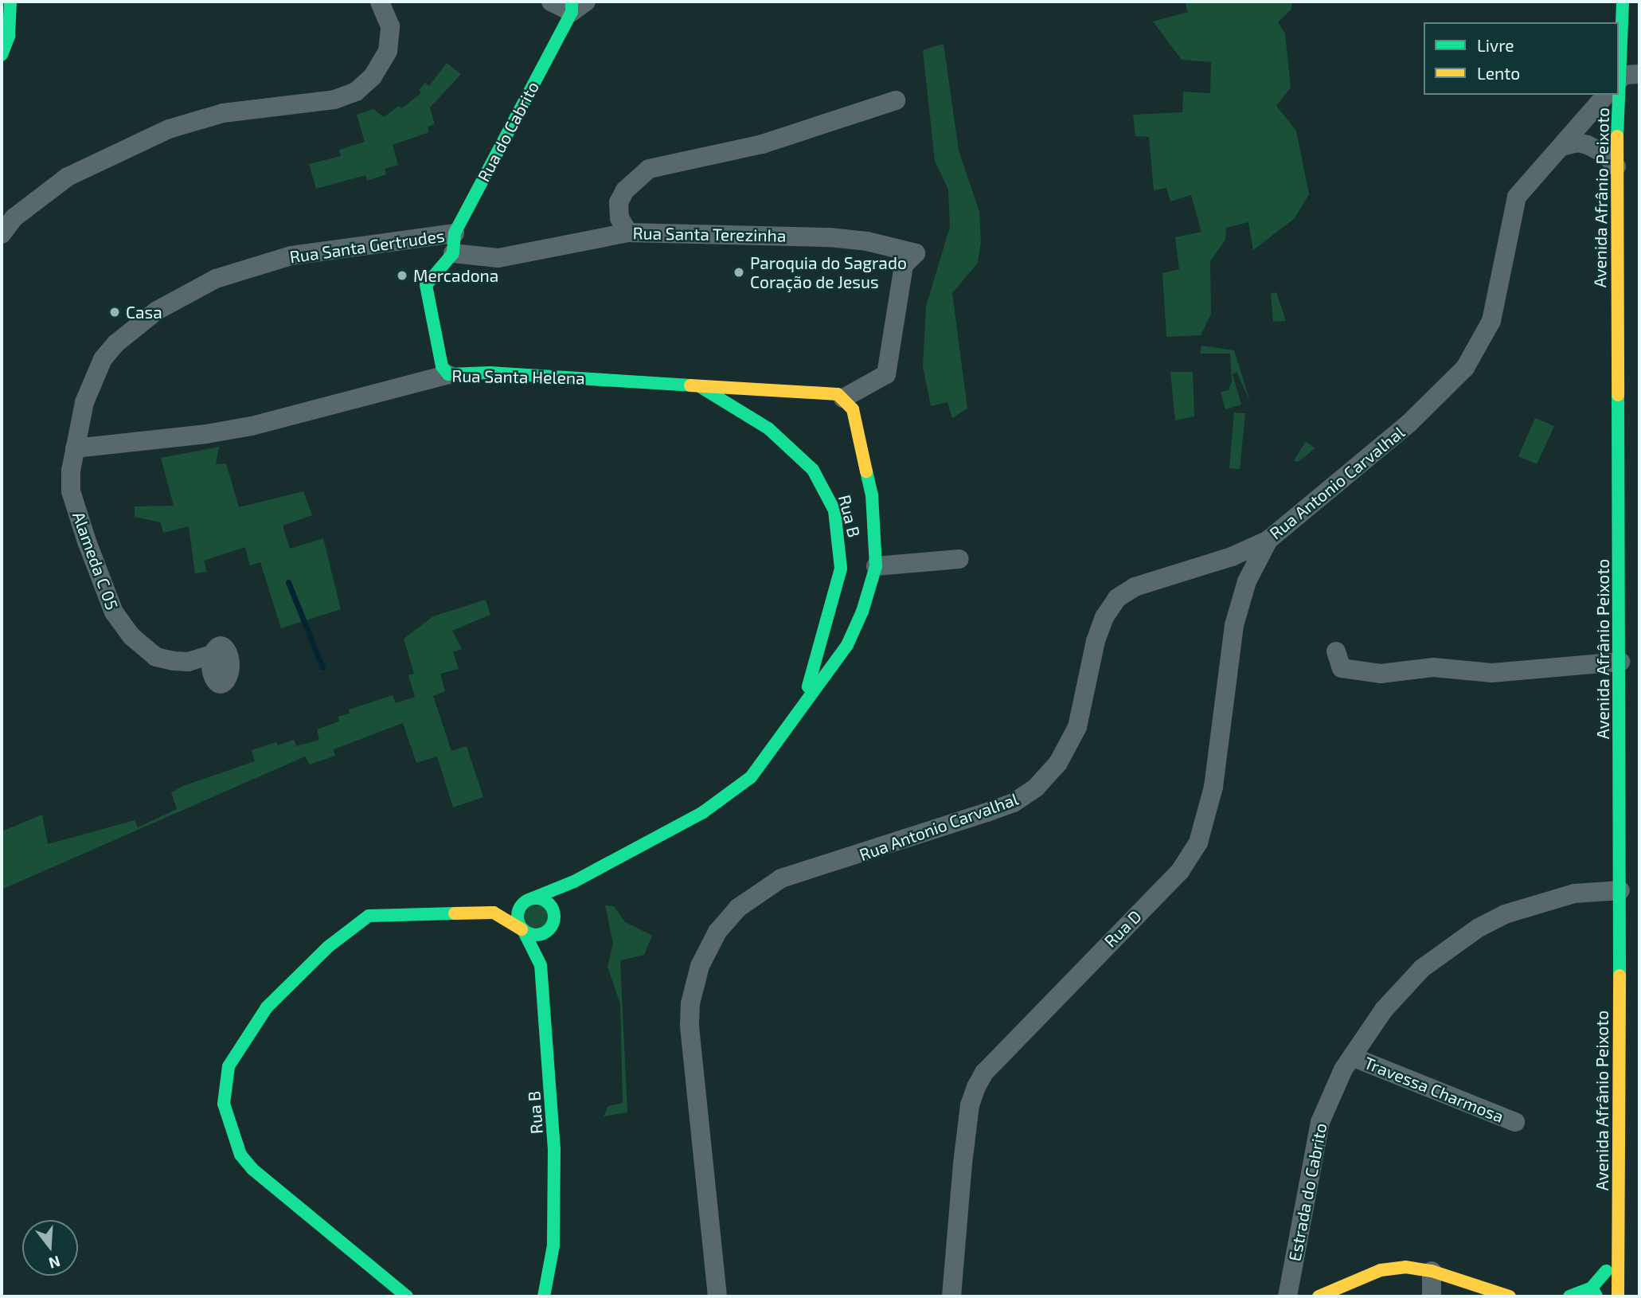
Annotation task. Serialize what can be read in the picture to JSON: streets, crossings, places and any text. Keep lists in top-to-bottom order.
{
  "streets": {
    "street": [
      "Rua do Cabrito",
      "Avenida Afrânio Peixoto",
      "Rua Santa Terezinha",
      "Rua Santa Gertrudes",
      "Rua Santa Helena",
      "Rua Antonio Carvalhal",
      "Rua B",
      "Alameda C 05",
      "Rua D",
      "Travessa Charmosa",
      "Estrada do Cabrito"
    ]
  },
  "crossings": [
    ["Rua do Cabrito", "Rua Santa Terezinha"],
    ["Rua do Cabrito", "Rua Santa Gertrudes"],
    ["Avenida Afrânio Peixoto", "Estrada do Cabrito"],
    ["Rua Santa Terezinha", "Rua Santa Helena"],
    ["Rua Santa Terezinha", "Rua B"],
    ["Rua Santa Gertrudes", "Rua Santa Helena"],
    ["Rua Santa Gertrudes", "Alameda C 05"],
    ["Rua Santa Helena", "Rua B"],
    ["Rua Santa Helena", "Alameda C 05"],
    ["Rua Antonio Carvalhal", "Rua D"],
    ["Travessa Charmosa", "Estrada do Cabrito"]
  ],
  "places": ["Paroquia do Sagrado Coração de Jesus", "Mercadona", "Casa"],
  "legend": ["Livre", "Lento"],
  "north": "bottom"
}
